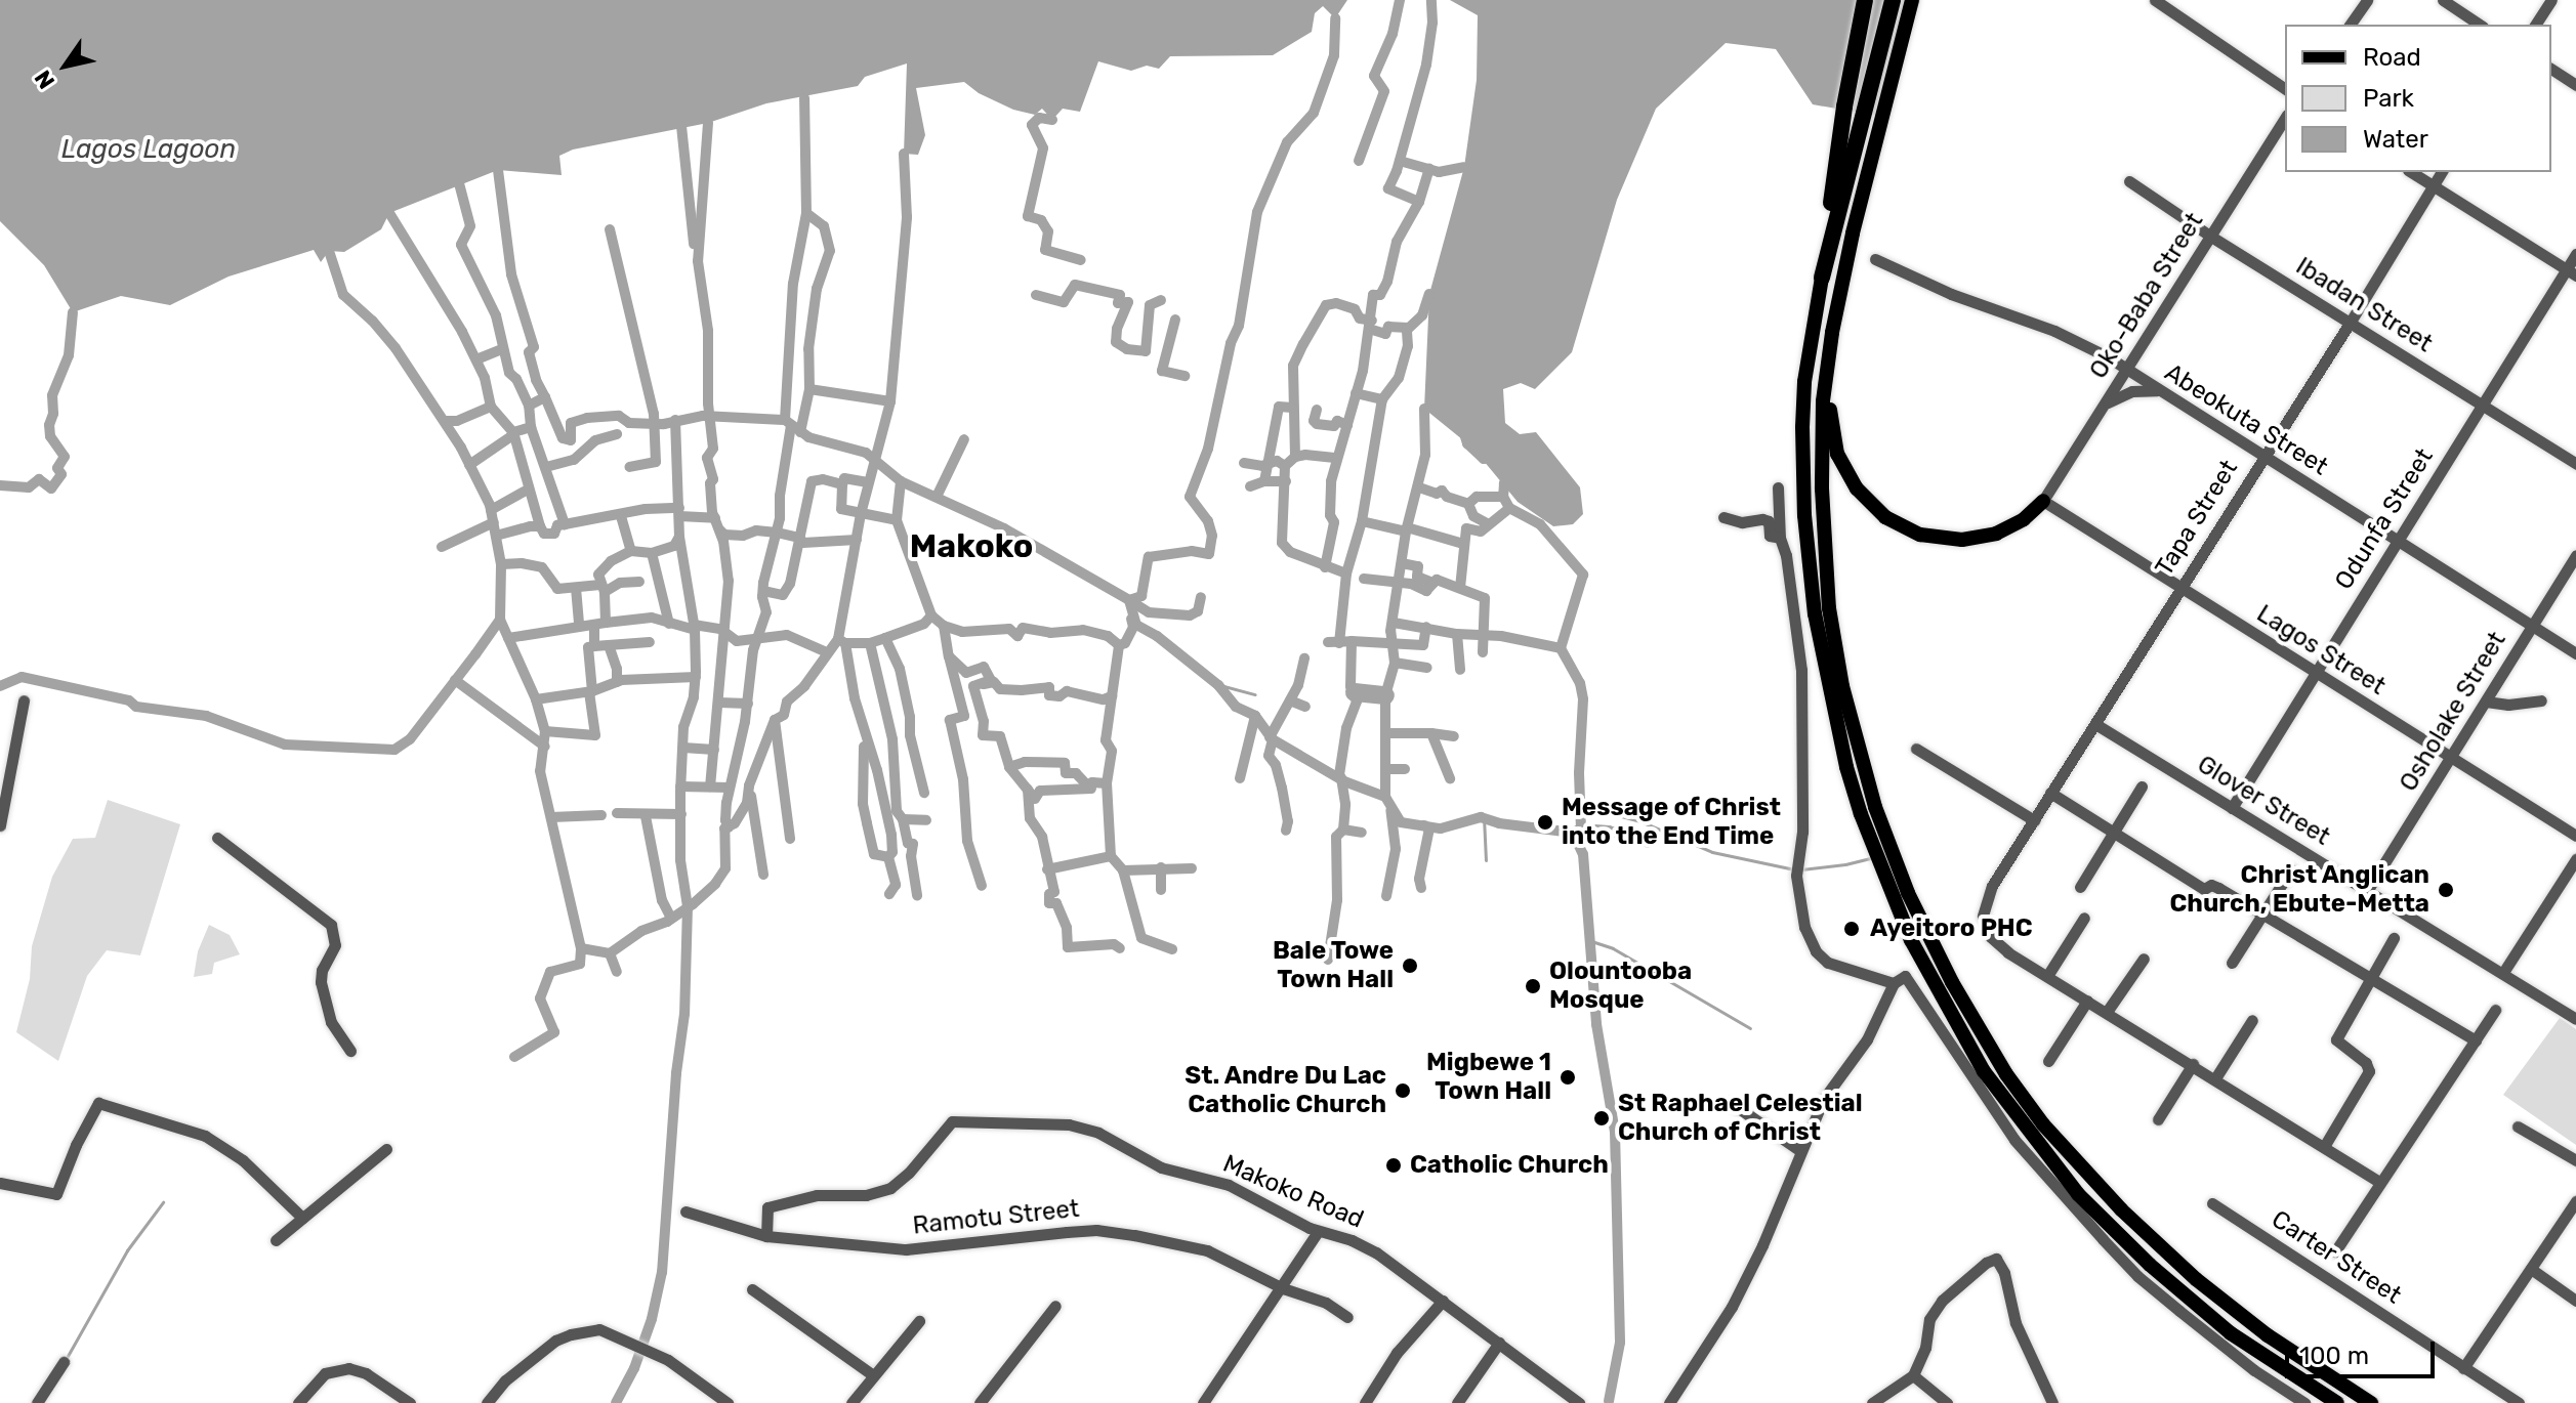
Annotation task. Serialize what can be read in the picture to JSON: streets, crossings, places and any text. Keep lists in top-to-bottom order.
{
  "streets": {
    "street": [
      "Oko-Baba Street",
      "Ibadan Street",
      "Abeokuta Street",
      "Tapa Street",
      "Odunfa Street",
      "Lagos Street",
      "Osholake Street",
      "Glover Street",
      "Makoko Road",
      "Ramotu Street",
      "Carter Street"
    ]
  },
  "crossings": [
    ["Oko-Baba Street", "Ibadan Street"],
    ["Oko-Baba Street", "Abeokuta Street"],
    ["Oko-Baba Street", "Lagos Street"],
    ["Ibadan Street", "Tapa Street"],
    ["Ibadan Street", "Odunfa Street"],
    ["Abeokuta Street", "Tapa Street"],
    ["Abeokuta Street", "Odunfa Street"],
    ["Abeokuta Street", "Osholake Street"],
    ["Tapa Street", "Lagos Street"],
    ["Tapa Street", "Glover Street"],
    ["Odunfa Street", "Lagos Street"],
    ["Odunfa Street", "Glover Street"],
    ["Lagos Street", "Osholake Street"],
    ["Osholake Street", "Glover Street"],
    ["Makoko Road", "Ramotu Street"]
  ],
  "districts": ["Makoko"],
  "water": ["Lagos Lagoon"],
  "places": [
    "Message of Christ into the End Time",
    "Christ Anglican Church, Ebute-Metta",
    "Ayeitoro PHC",
    "Bale Towe Town Hall",
    "Olountooba Mosque",
    "Migbewe 1 Town Hall",
    "St. Andre Du Lac Catholic Church",
    "St Raphael Celestial Church of Christ",
    "Catholic Church"
  ],
  "legend": ["Road", "Park", "Water"],
  "scale_bar": "100 m",
  "north": "bottom left"
}
